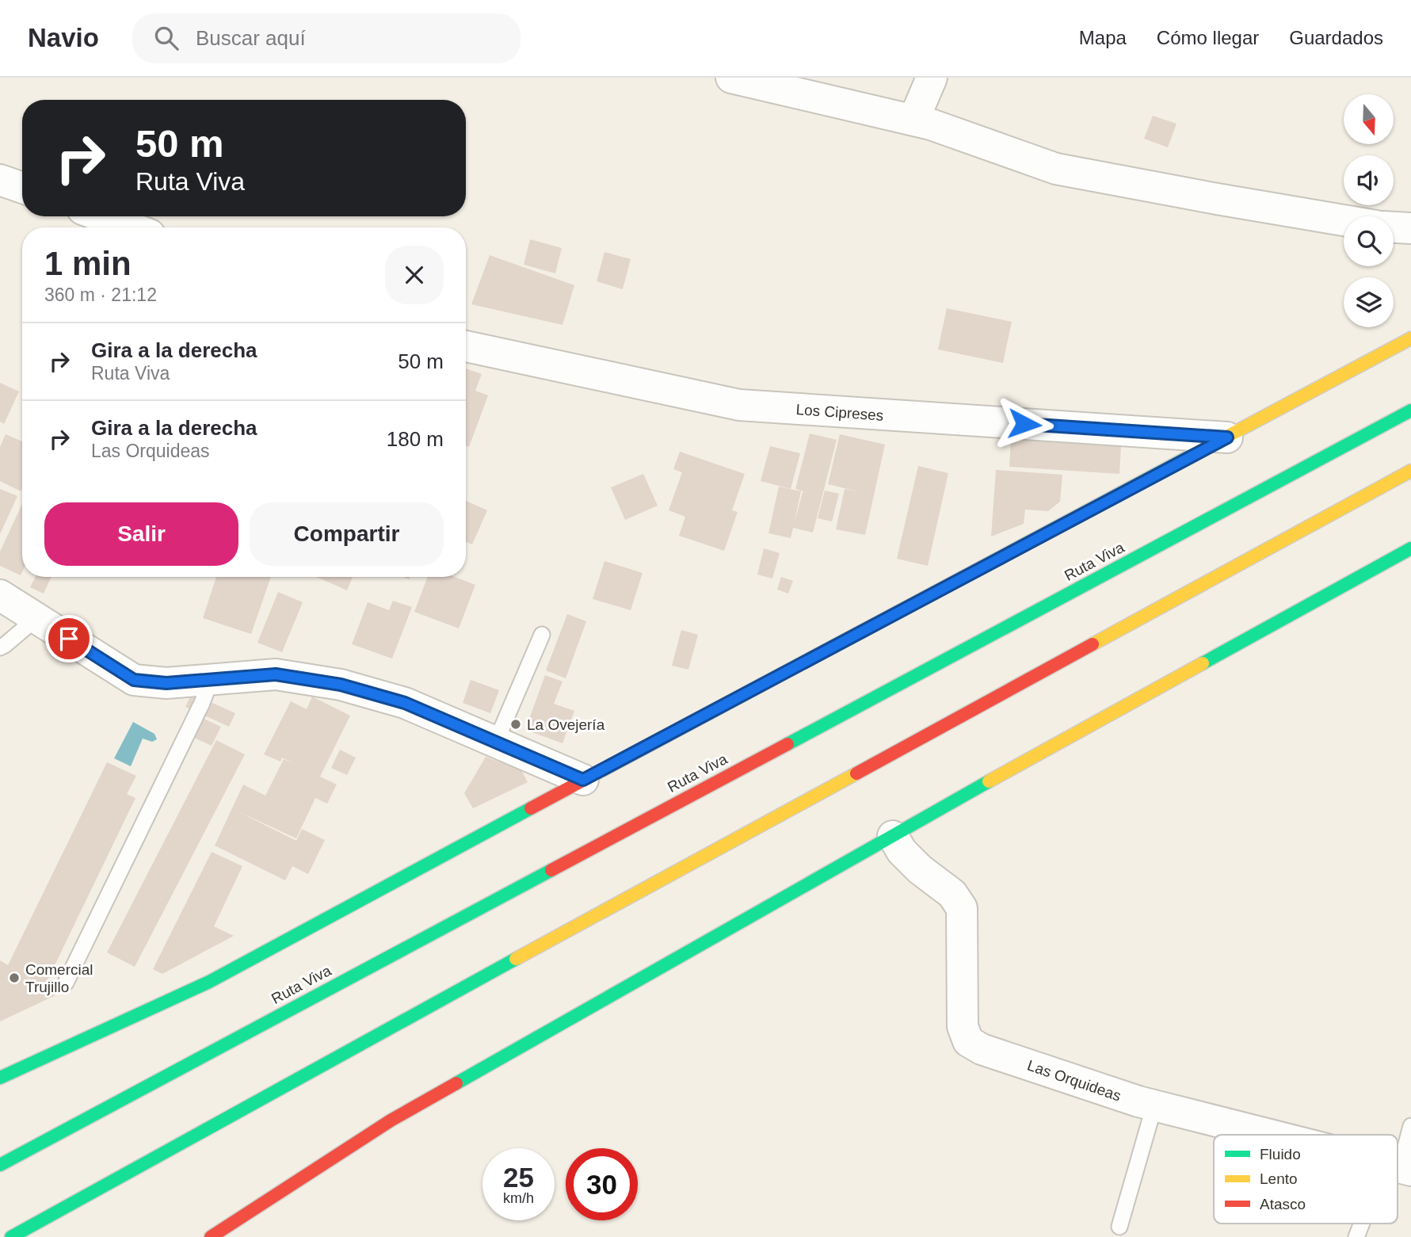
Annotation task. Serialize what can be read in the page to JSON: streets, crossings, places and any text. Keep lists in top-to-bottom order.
{
  "streets": {
    "main road": ["Ruta Viva"],
    "street": ["Los Cipreses", "Las Orquideas"]
  },
  "places": ["La Ovejería", "Comercial Trujillo"],
  "legend": ["Fluido", "Lento", "Atasco"],
  "north": "bottom",
  "page": {
    "header": "Navio",
    "search": "Buscar aquí",
    "nav": ["Mapa", "Cómo llegar", "Guardados"],
    "turn": ["50 m", "Ruta Viva"],
    "heading": ["1 min", "360 m · 21:12"],
    "list": [
      {
        "name": "Gira a la derecha",
        "note": "Ruta Viva",
        "value": "50 m"
      },
      {
        "name": "Gira a la derecha",
        "note": "Las Orquideas",
        "value": "180 m"
      }
    ],
    "buttons": ["Salir", "Compartir"],
    "speed": "25 km/h",
    "limit": "30"
  }
}
